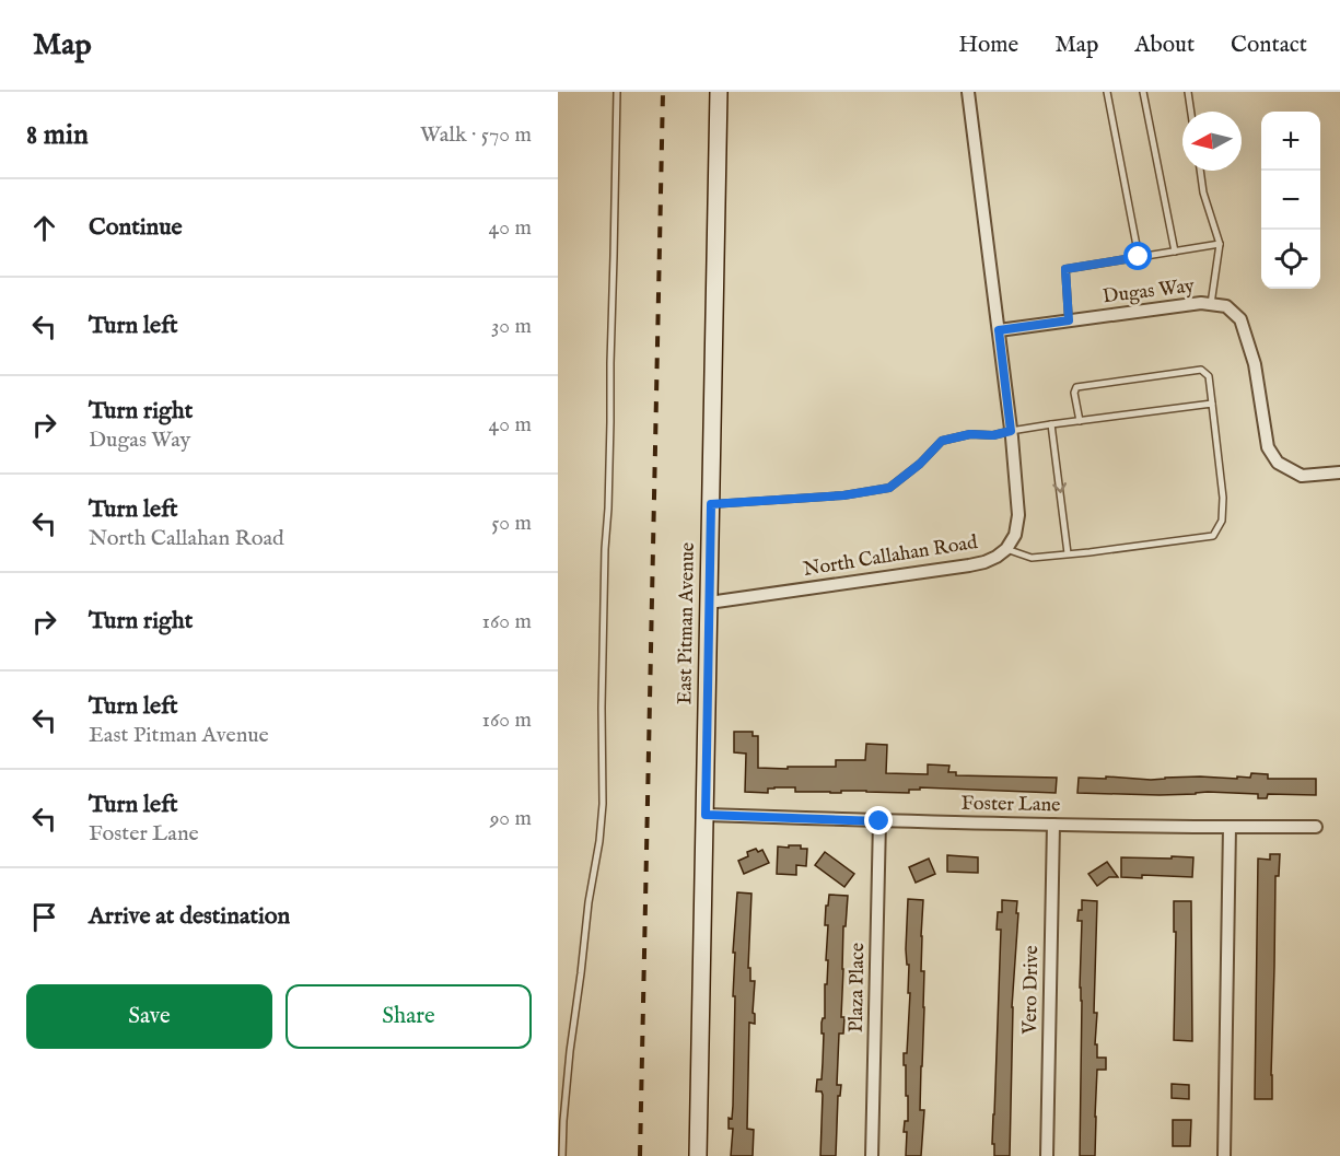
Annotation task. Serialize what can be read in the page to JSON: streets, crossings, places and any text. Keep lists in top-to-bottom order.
{
  "streets": {
    "street": [
      "Dugas Way",
      "North Callahan Road",
      "East Pitman Avenue",
      "Foster Lane",
      "Plaza Place",
      "Vero Drive"
    ]
  },
  "crossings": [
    ["Dugas Way", "North Callahan Road"],
    ["North Callahan Road", "East Pitman Avenue"],
    ["East Pitman Avenue", "Foster Lane"],
    ["Foster Lane", "Plaza Place"],
    ["Foster Lane", "Vero Drive"]
  ],
  "north": "left",
  "page": {
    "header": "Map",
    "nav": [
      "Home",
      "Map",
      "About",
      "Contact"
    ],
    "heading": ["8 min", "Walk · 570 m"],
    "map_buttons": ["+", "−"],
    "list": [
      ["Continue", "40 m"],
      ["Turn left", "30 m"],
      ["Turn right", "Dugas Way", "40 m"],
      ["Turn left", "North Callahan Road", "50 m"],
      ["Turn right", "160 m"],
      ["Turn left", "East Pitman Avenue", "160 m"],
      ["Turn left", "Foster Lane", "90 m"],
      "Arrive at destination"
    ],
    "buttons": ["Save", "Share"]
  }
}
